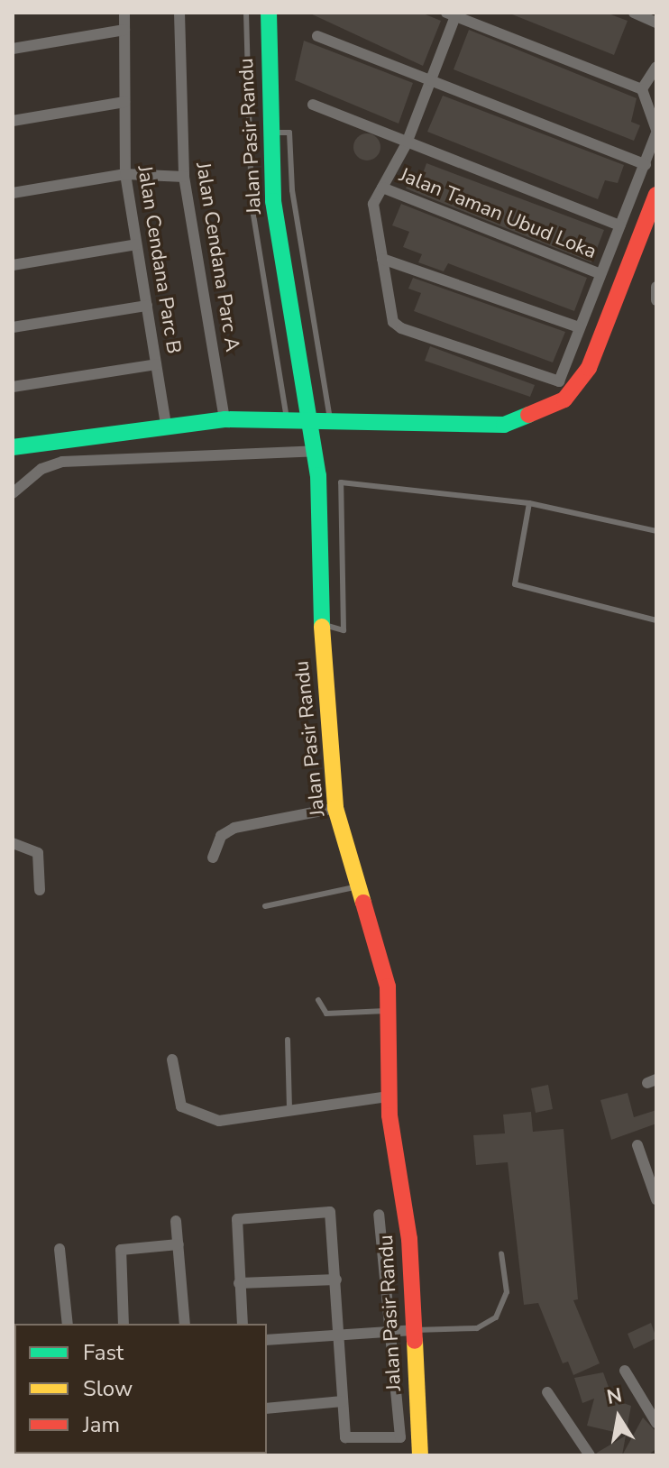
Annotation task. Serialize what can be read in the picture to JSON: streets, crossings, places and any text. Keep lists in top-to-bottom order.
{
  "streets": {
    "main road": ["Jalan Pasir Randu"],
    "street": ["Jalan Taman Ubud Loka", "Jalan Cendana Parc A", "Jalan Cendana Parc B"]
  },
  "legend": ["Fast", "Slow", "Jam"],
  "north": "top"
}
